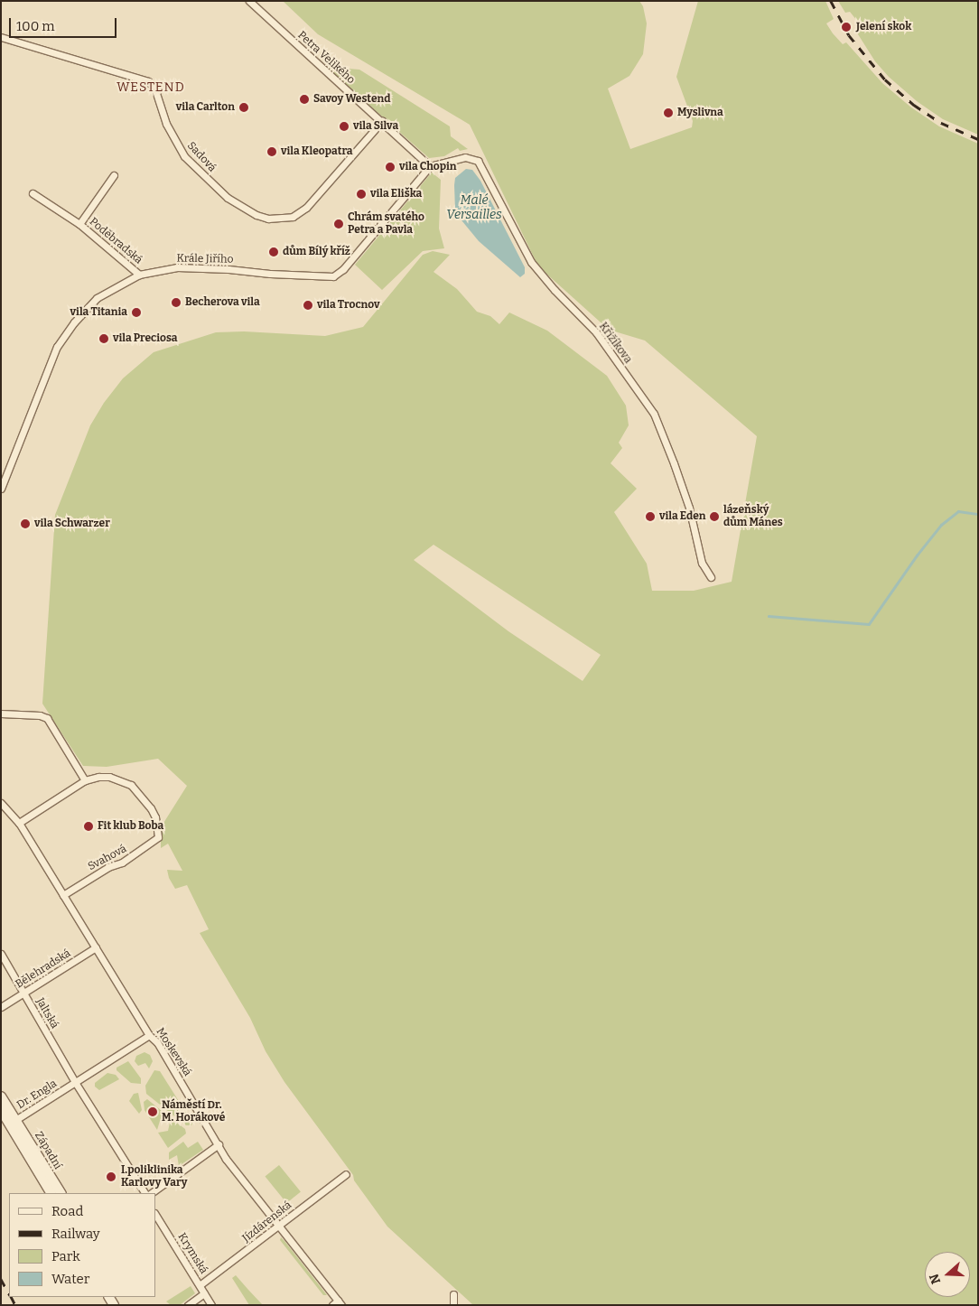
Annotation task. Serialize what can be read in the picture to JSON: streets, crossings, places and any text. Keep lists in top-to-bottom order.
{
  "streets": {
    "street": [
      "Petra Velikého",
      "Sadová",
      "Poděbradská",
      "Krále Jiřího",
      "Křižíkova",
      "Svahová",
      "Bělehradská",
      "Jaltská",
      "Moskevská",
      "Dr. Engla",
      "Západní",
      "Jízdárenská",
      "Krymská"
    ]
  },
  "crossings": [
    ["Petra Velikého", "Sadová"],
    ["Petra Velikého", "Krále Jiřího"],
    ["Petra Velikého", "Křižíkova"],
    ["Poděbradská", "Krále Jiřího"],
    ["Krále Jiřího", "Křižíkova"],
    ["Svahová", "Moskevská"],
    ["Bělehradská", "Jaltská"],
    ["Bělehradská", "Moskevská"],
    ["Jaltská", "Dr. Engla"],
    ["Moskevská", "Jízdárenská"],
    ["Dr. Engla", "Západní"],
    ["Jízdárenská", "Krymská"]
  ],
  "districts": ["WESTEND"],
  "water": ["Malé Versailles"],
  "places": [
    "Jelení skok",
    "Savoy Westend",
    "vila Carlton",
    "Myslivna",
    "vila Silva",
    "vila Kleopatra",
    "vila Chopin",
    "vila Eliška",
    "Chrám svatého Petra a Pavla",
    "dům Bílý kříž",
    "Becherova vila",
    "vila Trocnov",
    "vila Titania",
    "vila Preciosa",
    "vila Eden",
    "lázeňský dům Mánes",
    "vila Schwarzer",
    "Fit klub Boba",
    "Náměstí Dr. M. Horákové",
    "I.poliklinika Karlovy Vary"
  ],
  "legend": [
    "Road",
    "Railway",
    "Park",
    "Water"
  ],
  "scale_bar": "100 m",
  "north": "left"
}
